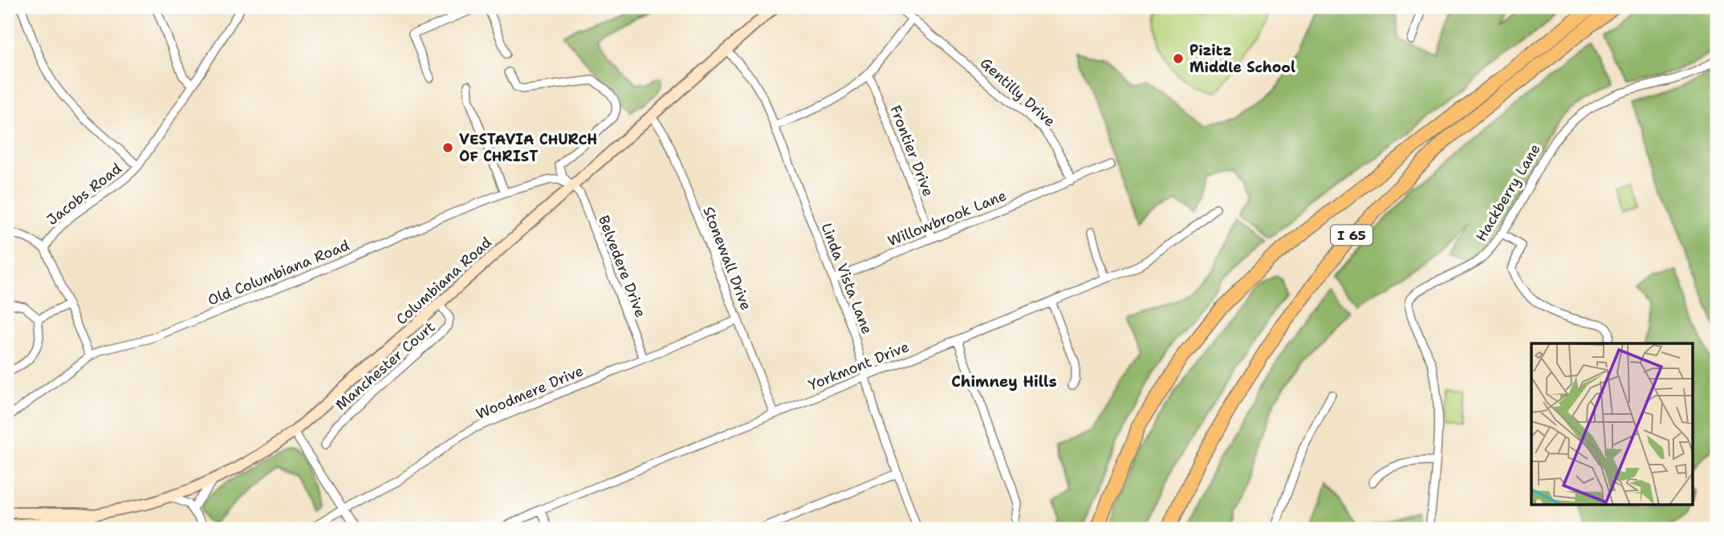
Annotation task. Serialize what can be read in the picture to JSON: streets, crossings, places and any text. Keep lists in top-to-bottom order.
{
  "streets": {
    "highway": ["I 65"],
    "main road": ["Columbiana Road"],
    "street": [
      "Gentilly Drive",
      "Frontier Drive",
      "Hackberry Lane",
      "Jacobs Road",
      "Willowbrook Lane",
      "Stonewall Drive",
      "Belvedere Drive",
      "Old Columbiana Road",
      "Linda Vista Lane",
      "Manchester Court",
      "Yorkmont Drive",
      "Woodmere Drive"
    ]
  },
  "crossings": [
    ["Gentilly Drive", "Willowbrook Lane"],
    ["Frontier Drive", "Willowbrook Lane"],
    ["Willowbrook Lane", "Linda Vista Lane"],
    ["Stonewall Drive", "Columbiana Road"],
    ["Stonewall Drive", "Yorkmont Drive"],
    ["Stonewall Drive", "Woodmere Drive"],
    ["Belvedere Drive", "Old Columbiana Road"],
    ["Belvedere Drive", "Columbiana Road"],
    ["Belvedere Drive", "Woodmere Drive"],
    ["Old Columbiana Road", "Columbiana Road"],
    ["Linda Vista Lane", "Columbiana Road"],
    ["Linda Vista Lane", "Yorkmont Drive"],
    ["Columbiana Road", "Manchester Court"]
  ],
  "districts": ["Chimney Hills"],
  "places": ["Pizitz Middle School", "VESTAVIA CHURCH OF CHRIST"]
}
